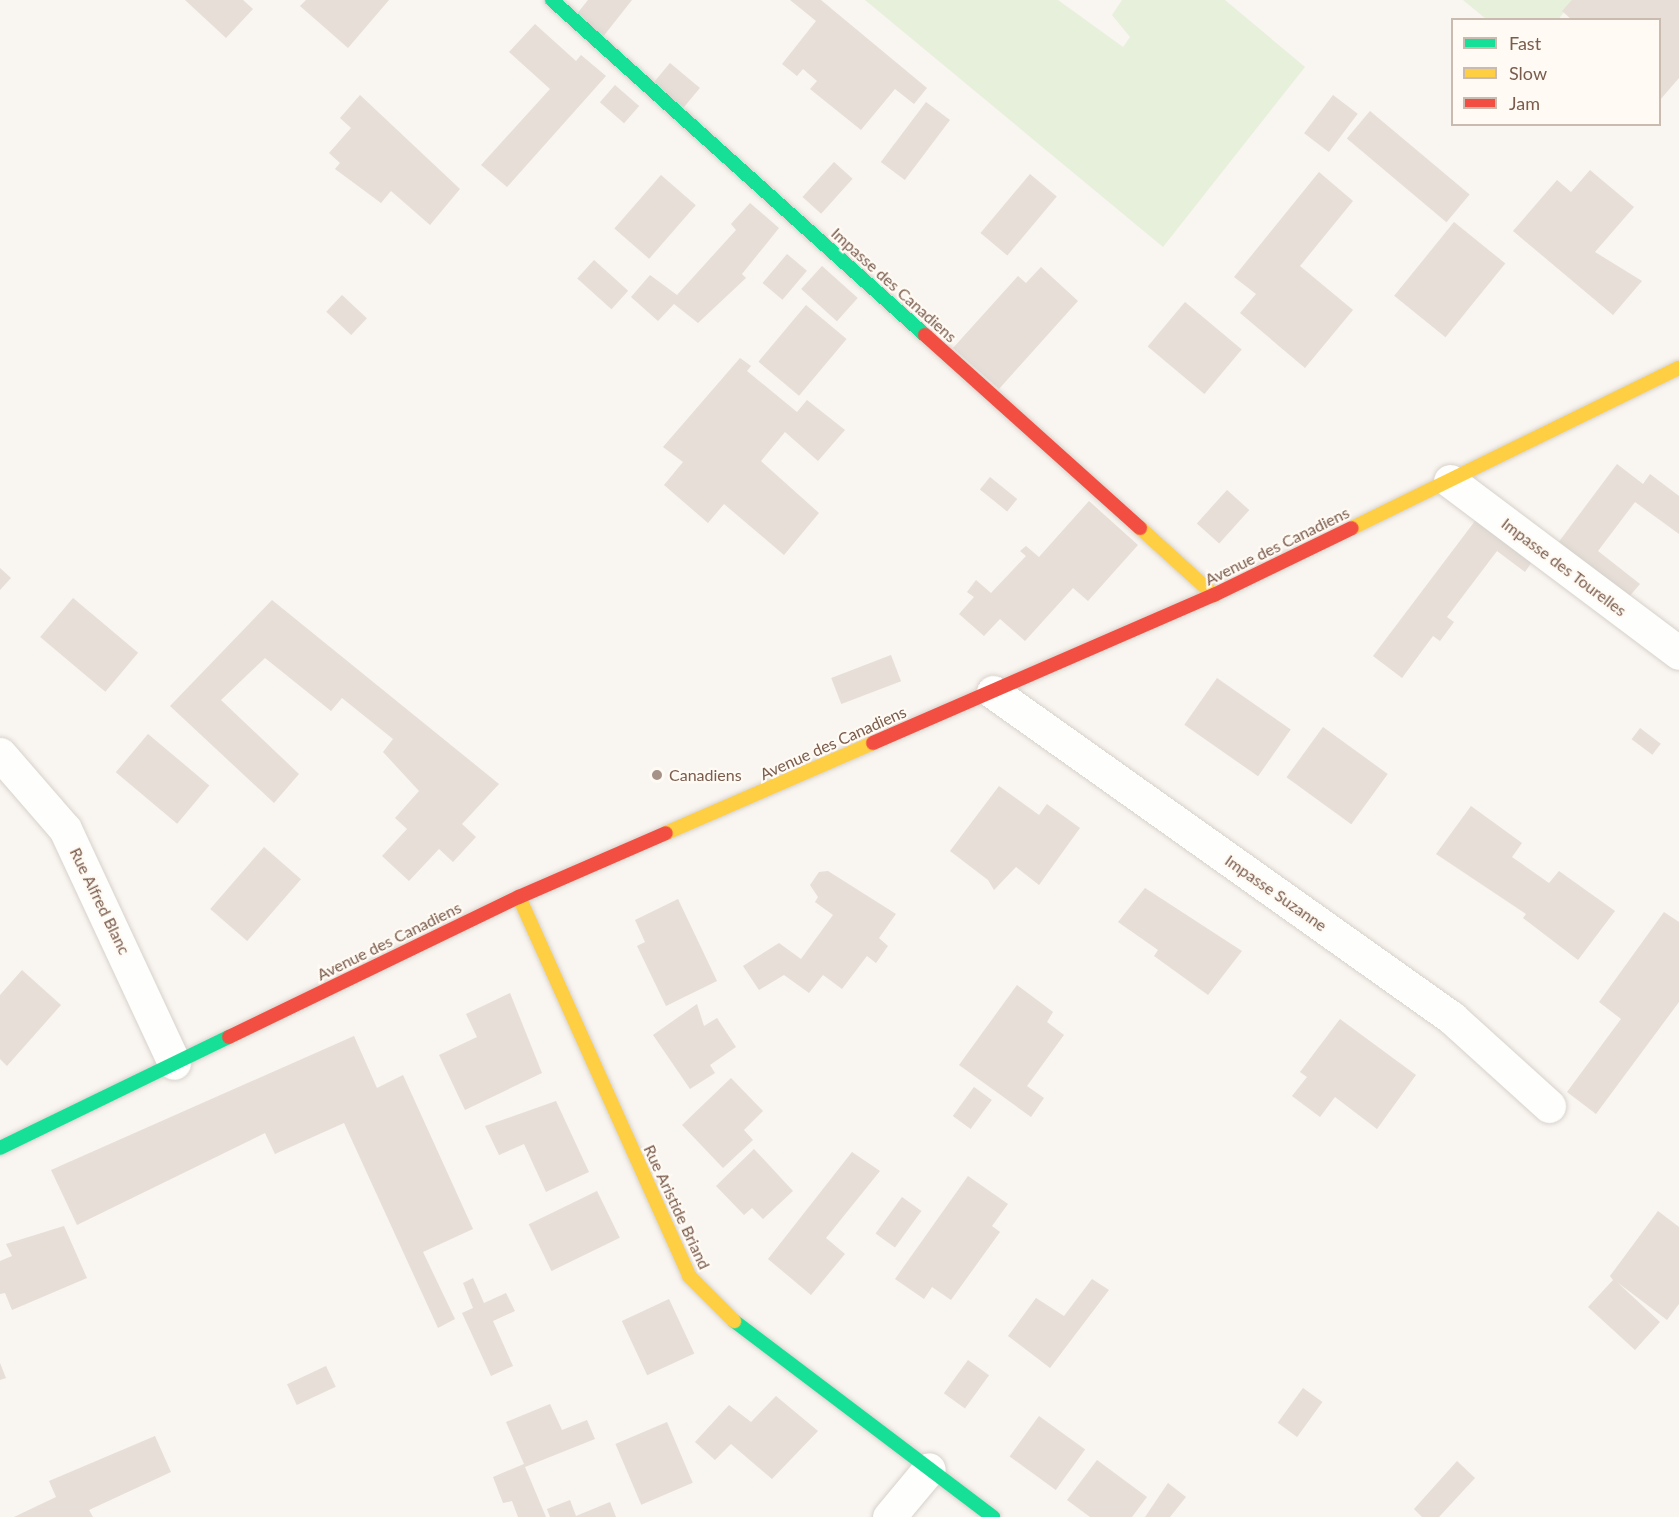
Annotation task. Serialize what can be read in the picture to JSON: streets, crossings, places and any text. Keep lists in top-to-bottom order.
{
  "streets": {
    "street": [
      "Impasse des Canadiens",
      "Avenue des Canadiens",
      "Impasse des Tourelles",
      "Impasse Suzanne",
      "Rue Alfred Blanc",
      "Rue Aristide Briand"
    ]
  },
  "crossings": [
    ["Impasse des Canadiens", "Avenue des Canadiens"],
    ["Avenue des Canadiens", "Impasse des Tourelles"],
    ["Avenue des Canadiens", "Impasse Suzanne"],
    ["Avenue des Canadiens", "Rue Alfred Blanc"],
    ["Avenue des Canadiens", "Rue Aristide Briand"]
  ],
  "places": ["Canadiens"],
  "legend": ["Fast", "Slow", "Jam"]
}
